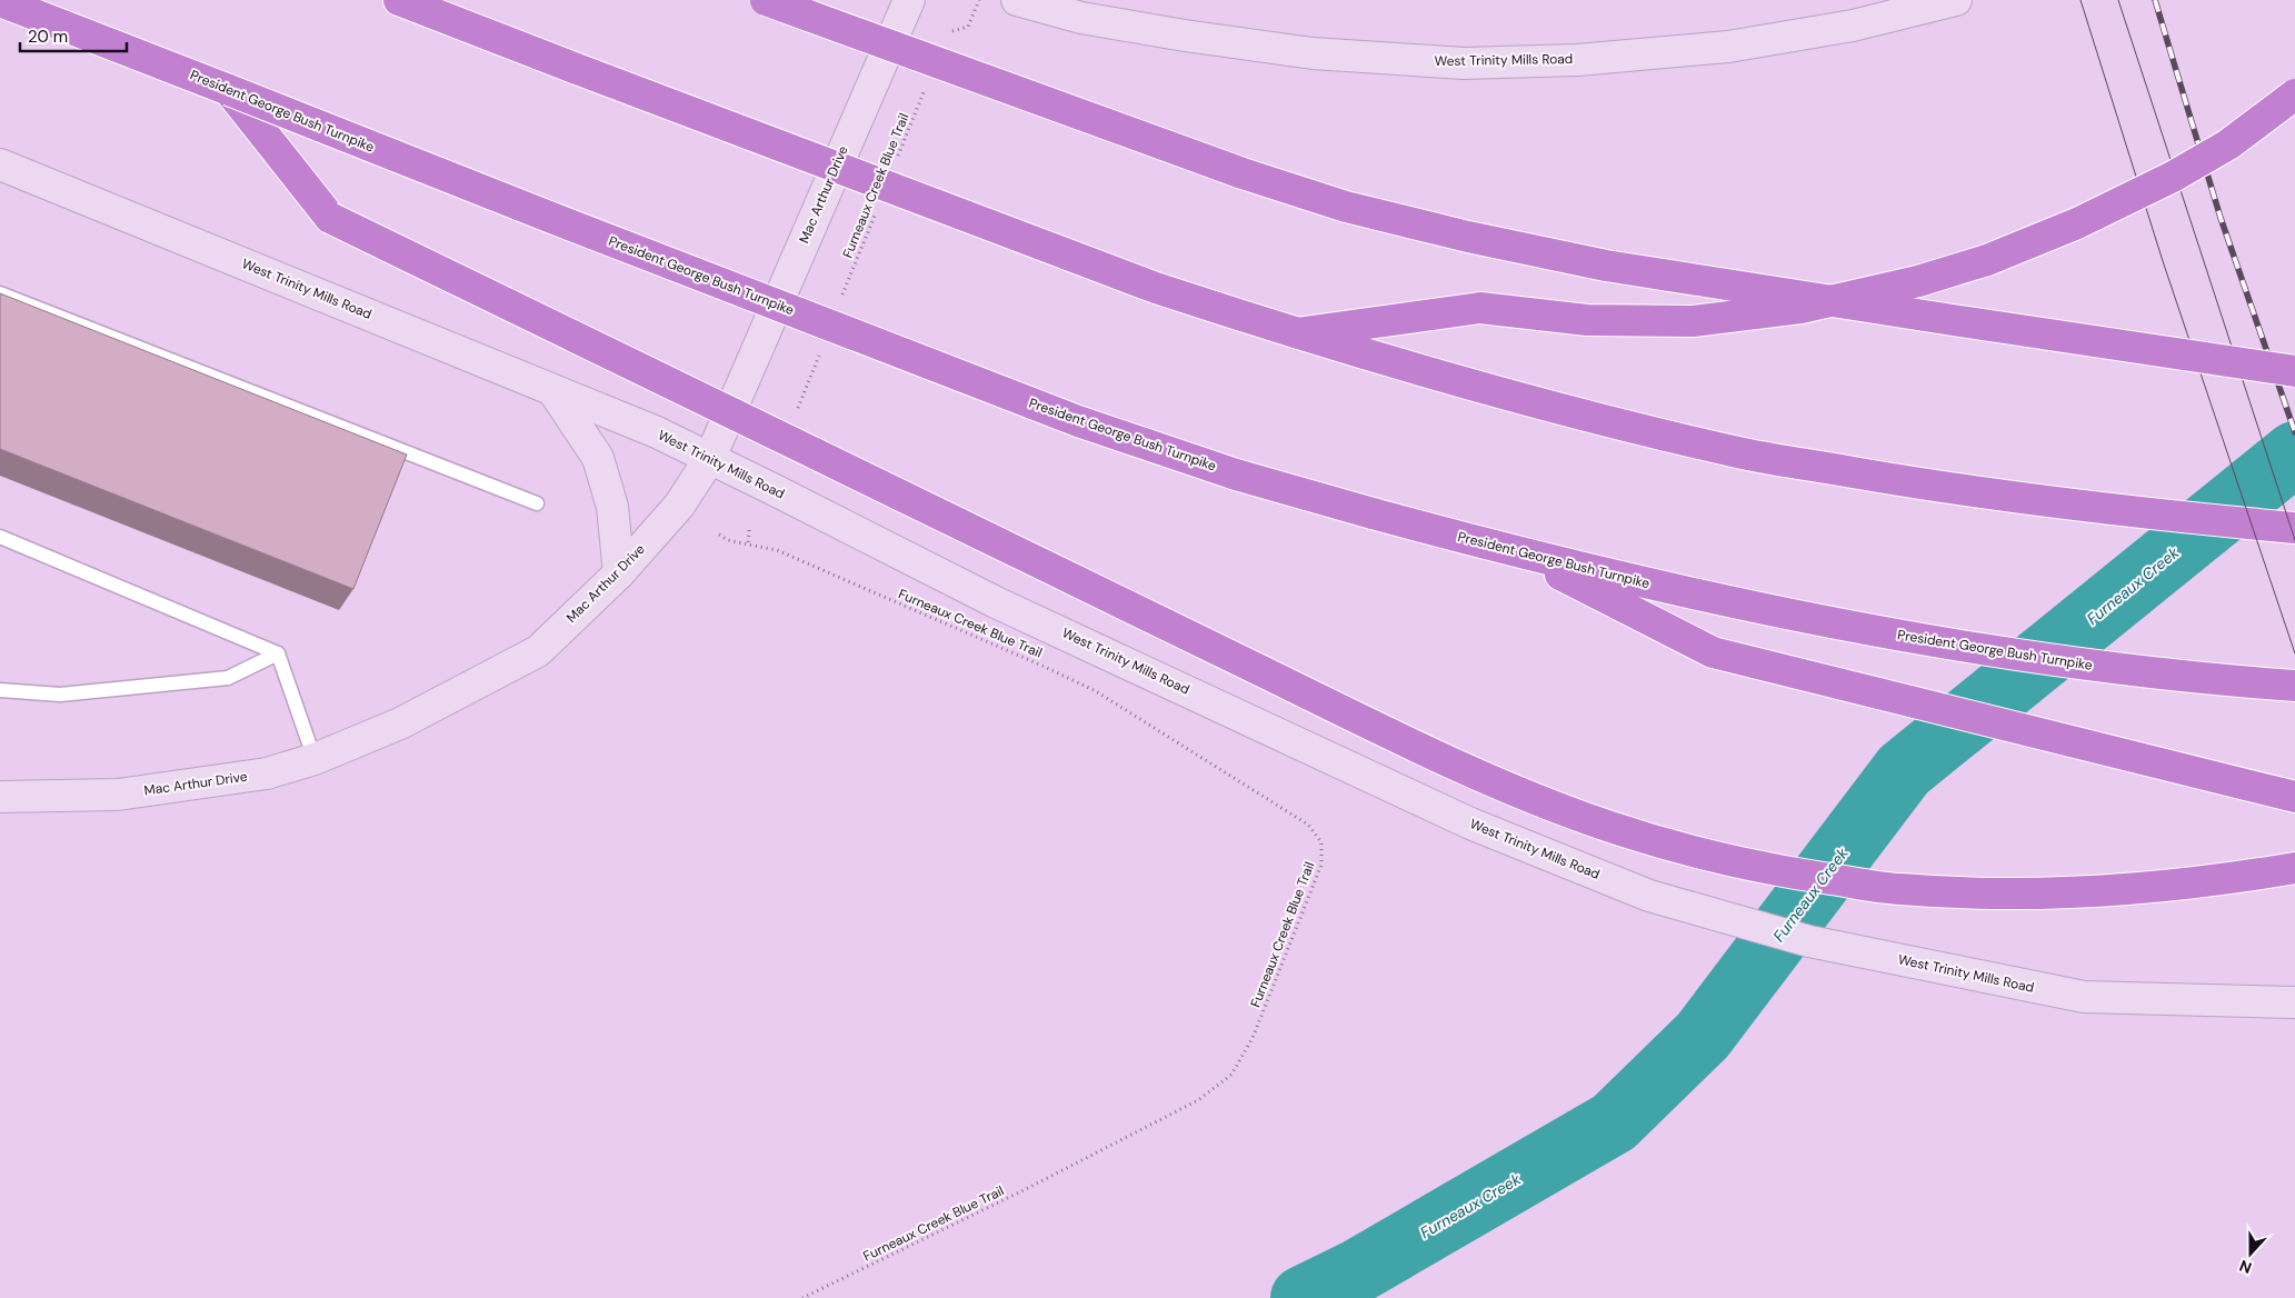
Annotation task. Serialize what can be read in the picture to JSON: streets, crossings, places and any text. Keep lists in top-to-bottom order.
{
  "streets": {
    "highway": ["President George Bush Turnpike"],
    "main road": ["West Trinity Mills Road", "Mac Arthur Drive"],
    "path": ["Furneaux Creek Blue Trail"]
  },
  "crossings": [
    ["West Trinity Mills Road", "Mac Arthur Drive"]
  ],
  "water": ["Furneaux Creek"],
  "scale_bar": "20 m",
  "north": "bottom"
}
